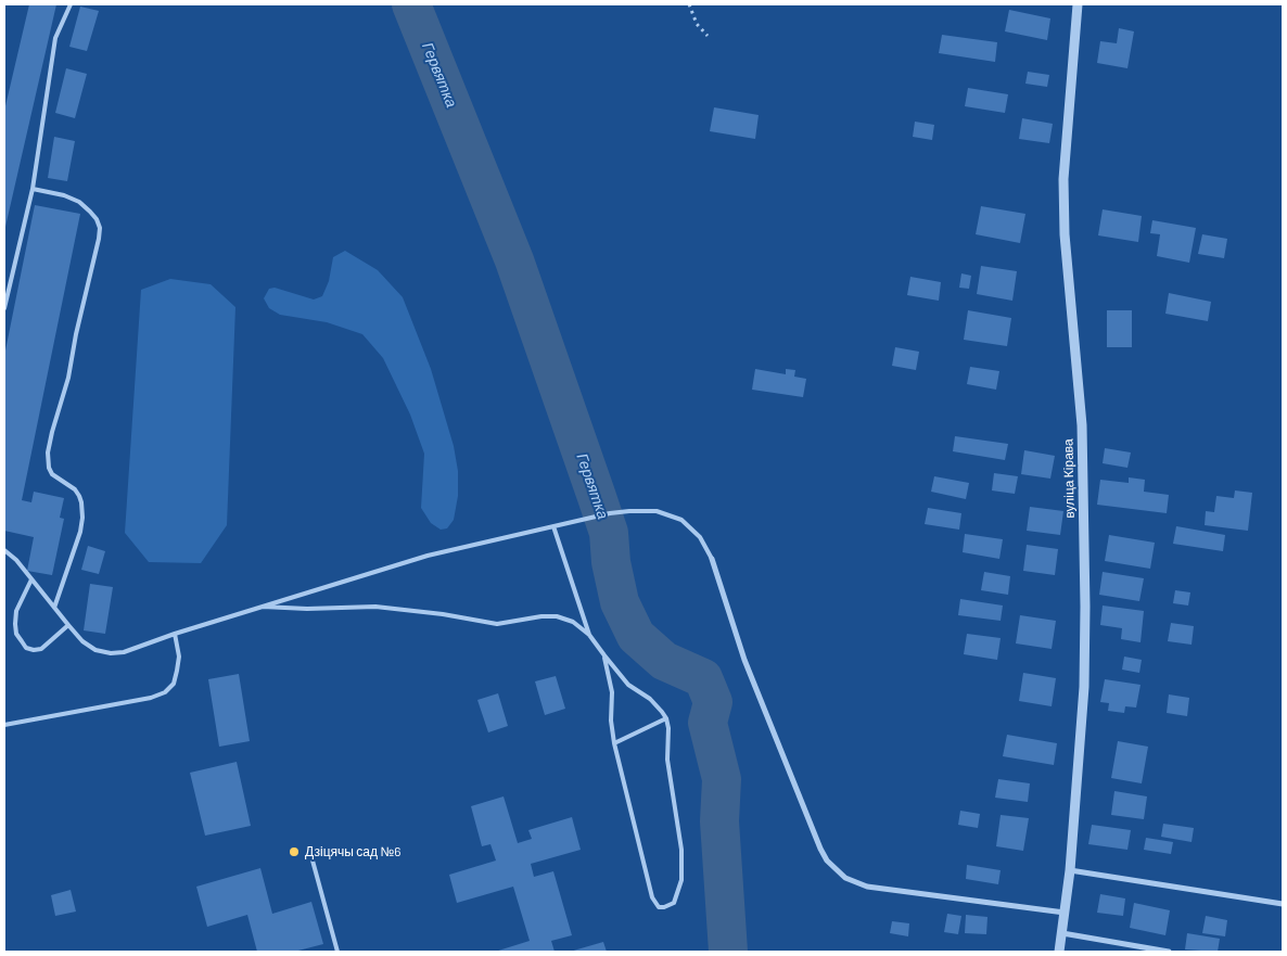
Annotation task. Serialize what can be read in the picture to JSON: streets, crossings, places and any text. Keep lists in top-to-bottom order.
{
  "streets": {
    "street": ["вуліца Кірава"]
  },
  "water": ["Гервятка"],
  "places": ["Дзіцячы сад №6"]
}
